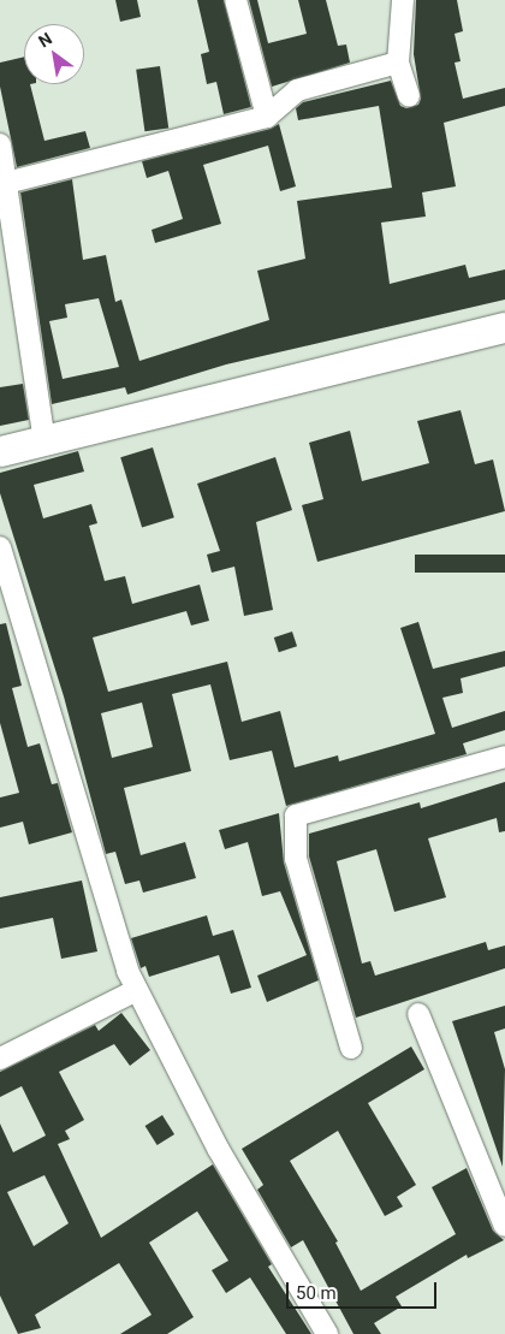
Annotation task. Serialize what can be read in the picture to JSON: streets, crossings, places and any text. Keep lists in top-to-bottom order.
{
  "scale_bar": "50 m",
  "north": "top left"
}
